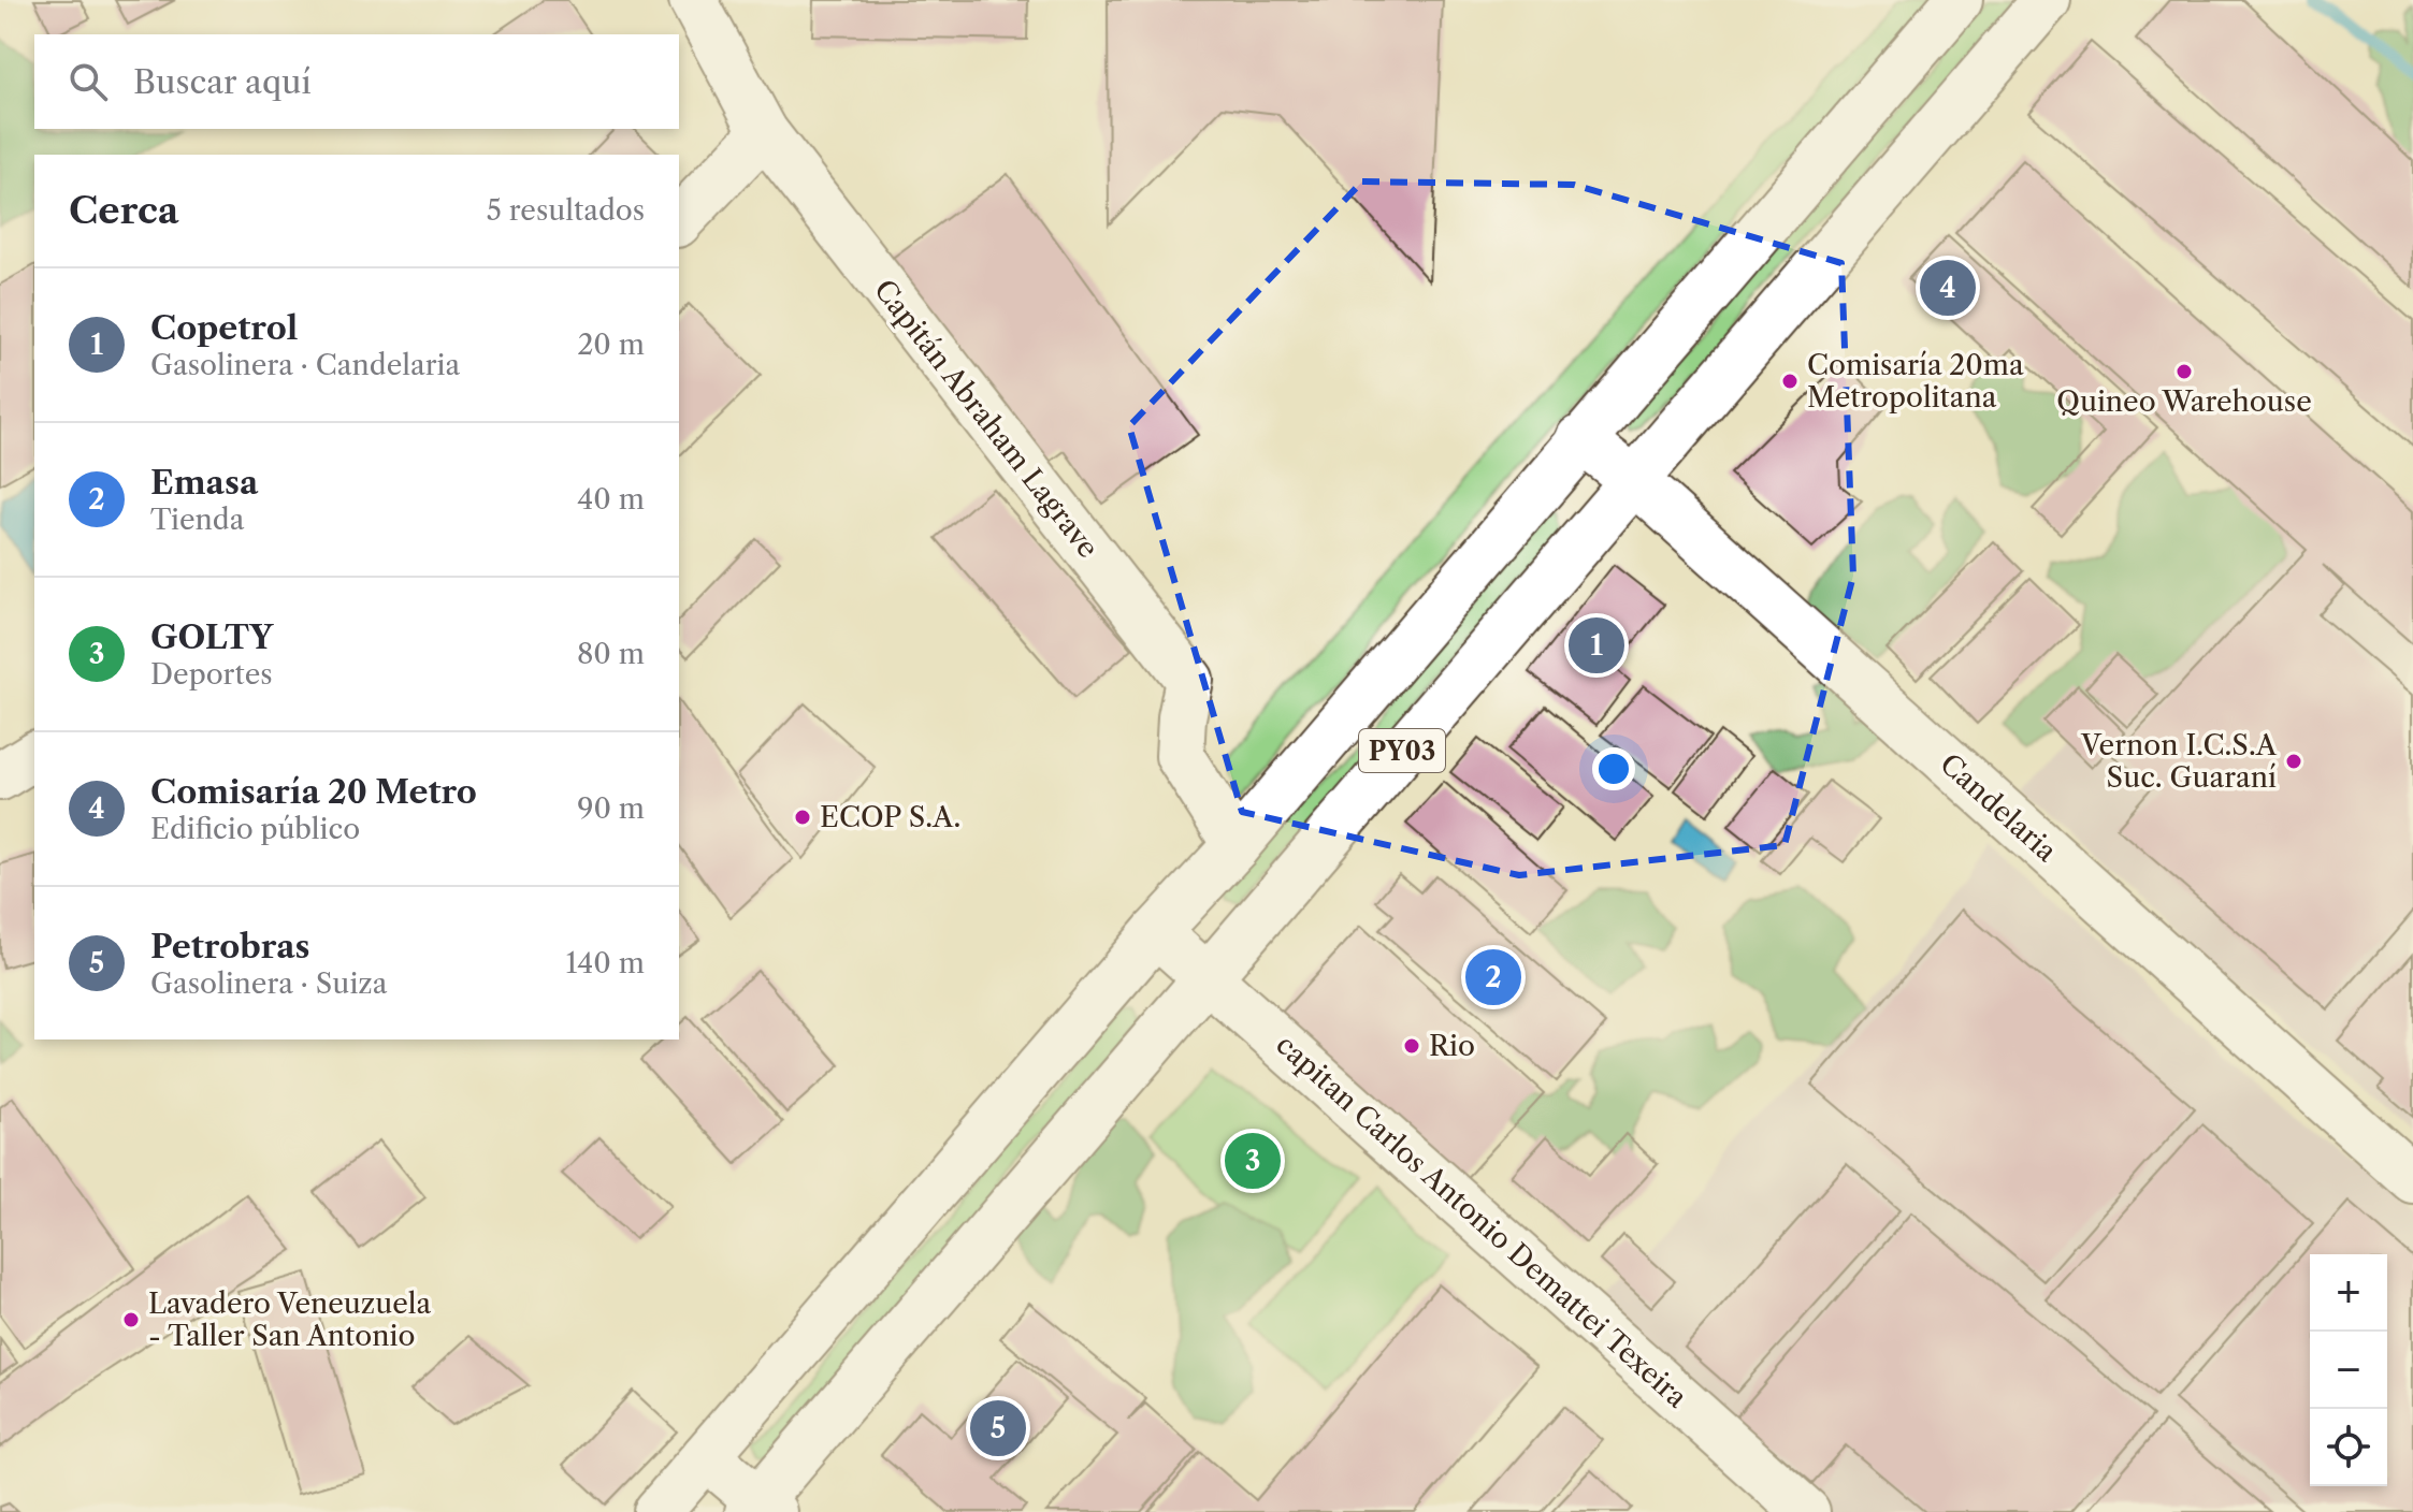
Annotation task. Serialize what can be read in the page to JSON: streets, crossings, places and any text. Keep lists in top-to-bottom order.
{
  "streets": {
    "main road": [
      "Capitán Abraham Lagrave",
      "PY03",
      "Candelaria",
      "capitan Carlos Antonio Demattei Texeira"
    ]
  },
  "crossings": [
    ["Capitán Abraham Lagrave", "PY03"],
    ["PY03", "Candelaria"],
    ["PY03", "capitan Carlos Antonio Demattei Texeira"]
  ],
  "places": [
    "Quineo Warehouse",
    "Comisaría 20ma Metropolitana",
    "Vernon I.C.S.A Suc. Guaraní",
    "ECOP S.A.",
    "Rio",
    "Lavadero Veneuzuela - Taller San Antonio"
  ],
  "page": {
    "search": "Buscar aquí",
    "heading": ["Cerca", "5 resultados"],
    "pins": [
      "4",
      "1",
      "2",
      "3",
      "5"
    ],
    "list": [
      {
        "mark": "1",
        "name": "Copetrol",
        "note": "Gasolinera · Candelaria",
        "value": "20 m"
      },
      {
        "mark": "2",
        "name": "Emasa",
        "note": "Tienda",
        "value": "40 m"
      },
      {
        "mark": "3",
        "name": "GOLTY",
        "note": "Deportes",
        "value": "80 m"
      },
      {
        "mark": "4",
        "name": "Comisaría 20 Metro",
        "note": "Edificio público",
        "value": "90 m"
      },
      {
        "mark": "5",
        "name": "Petrobras",
        "note": "Gasolinera · Suiza",
        "value": "140 m"
      }
    ],
    "map_buttons": ["+", "−"]
  }
}
